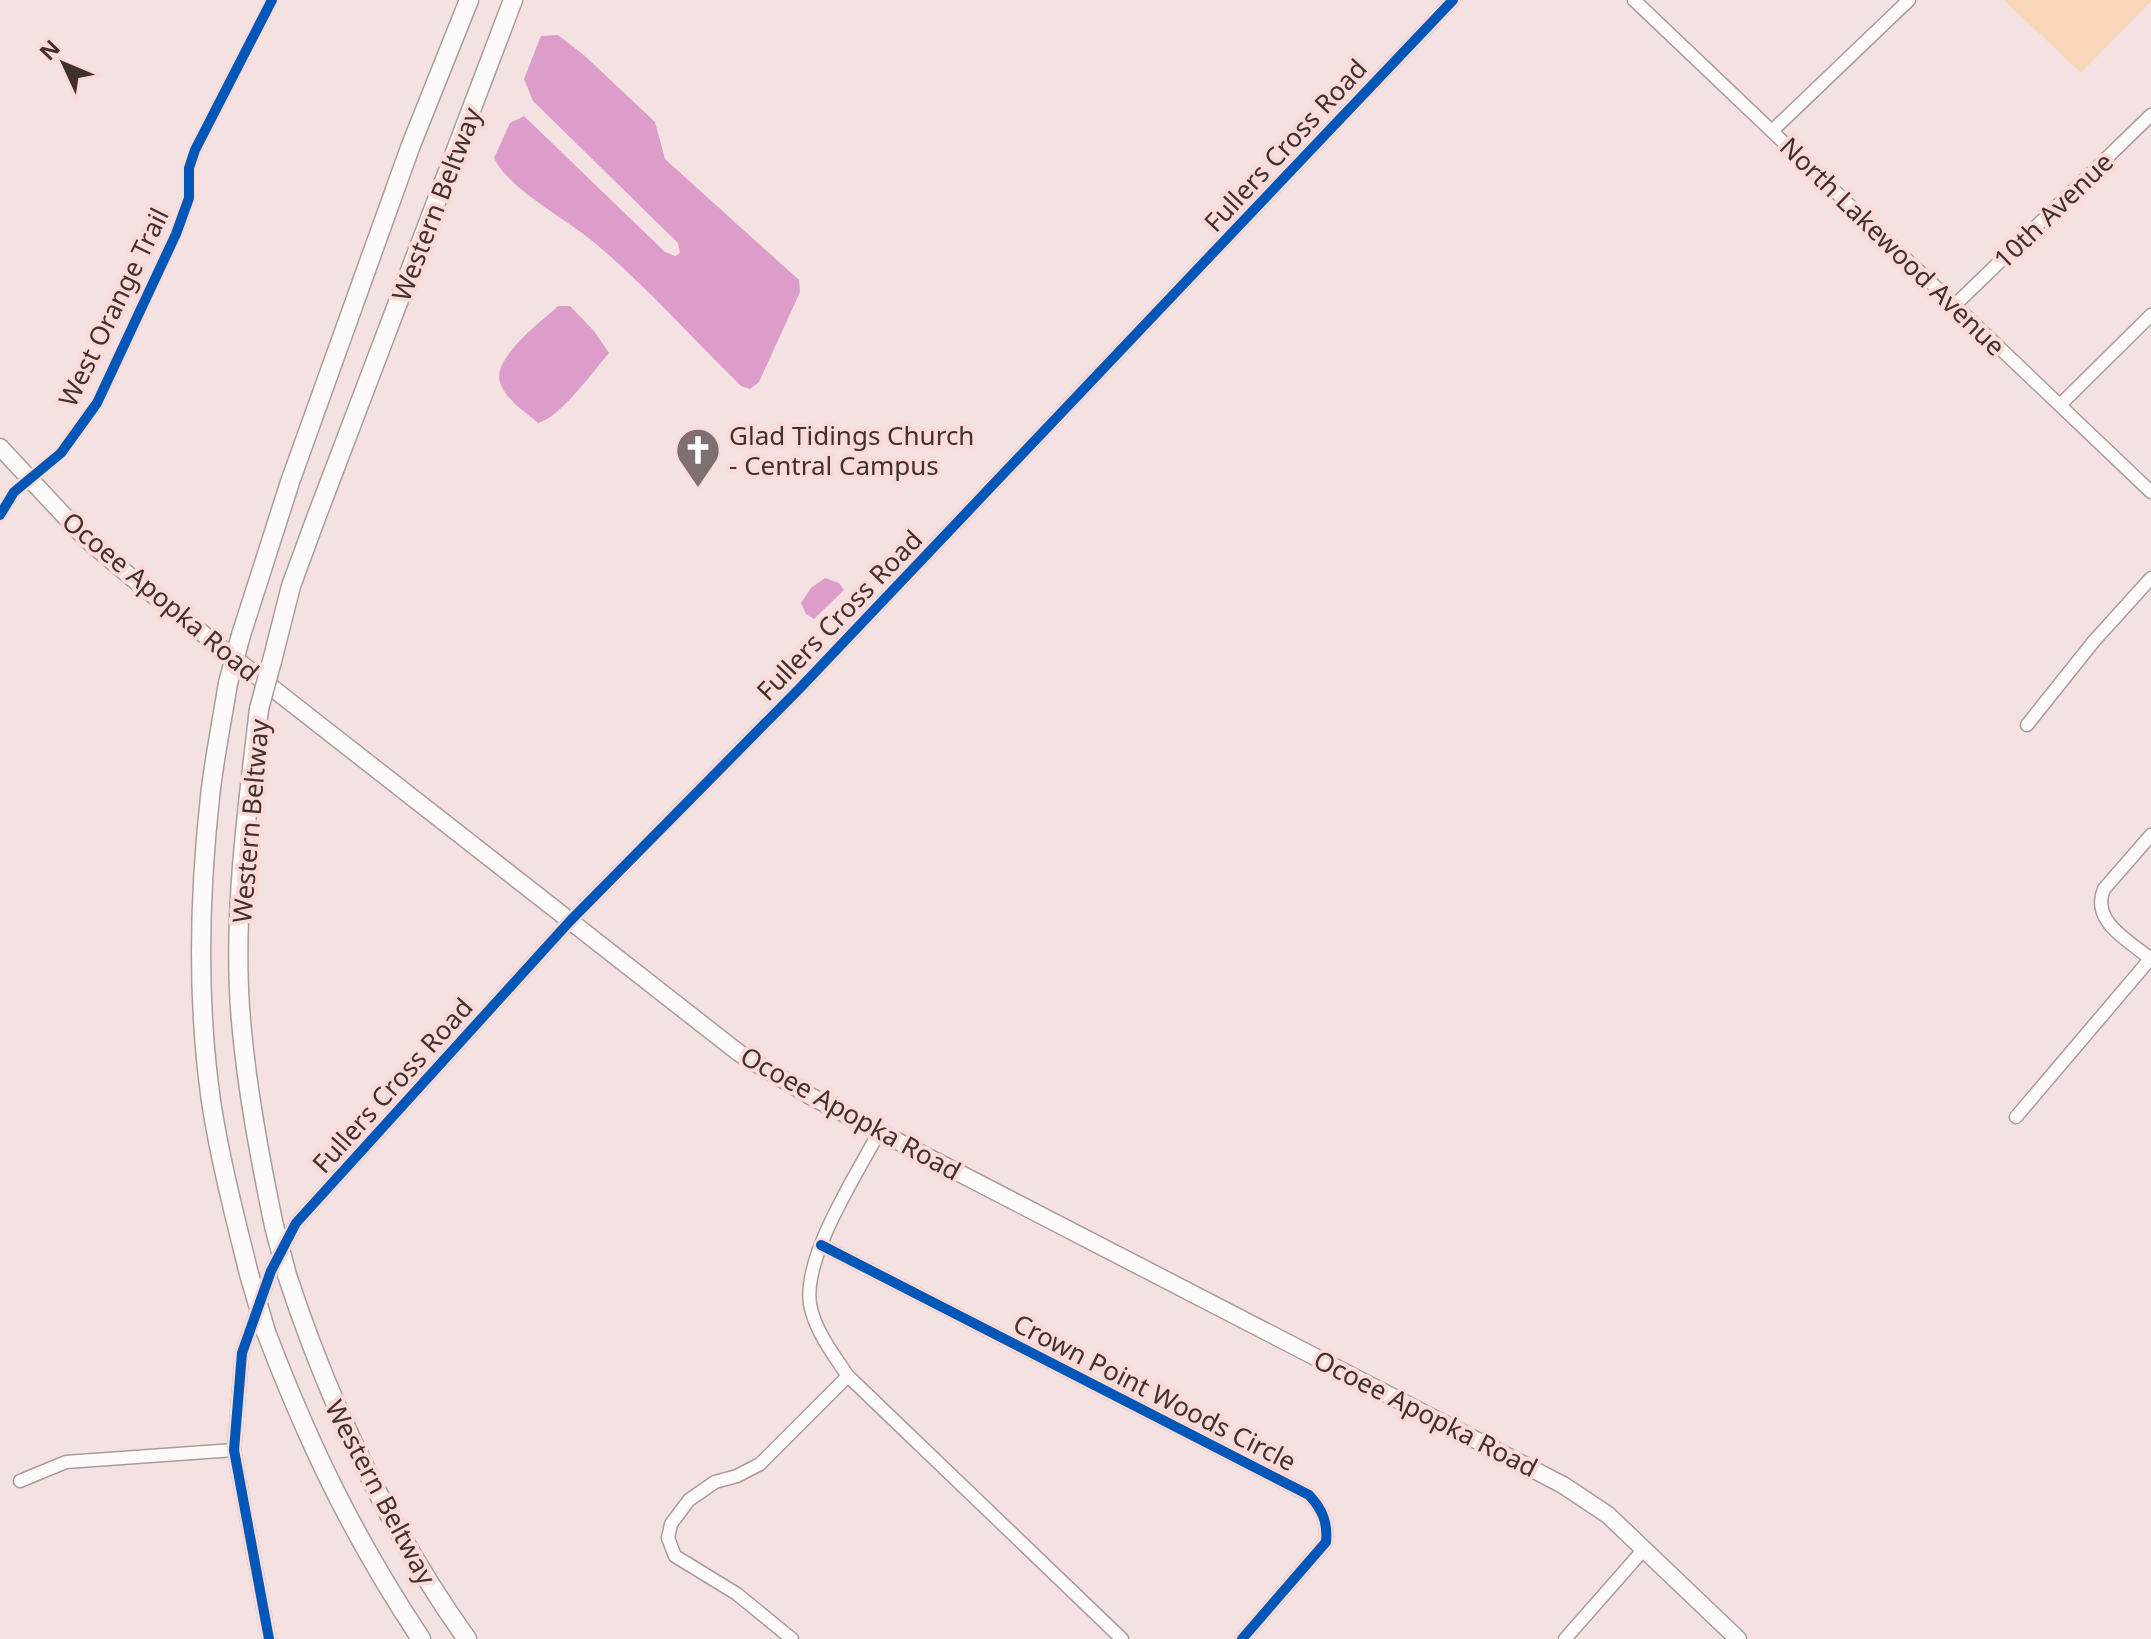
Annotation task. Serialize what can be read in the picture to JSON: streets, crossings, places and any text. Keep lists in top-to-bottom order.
{
  "streets": {
    "highway": ["Western Beltway"],
    "main road": ["Ocoee Apopka Road"],
    "street": [
      "Fullers Cross Road",
      "10th Avenue",
      "North Lakewood Avenue",
      "Crown Point Woods Circle"
    ],
    "cycle path": ["West Orange Trail"]
  },
  "crossings": [
    ["Fullers Cross Road", "Western Beltway"],
    ["Fullers Cross Road", "Ocoee Apopka Road"],
    ["10th Avenue", "North Lakewood Avenue"]
  ],
  "places": {
    "church": ["Glad Tidings Church - Central Campus"]
  },
  "north": "top left"
}
